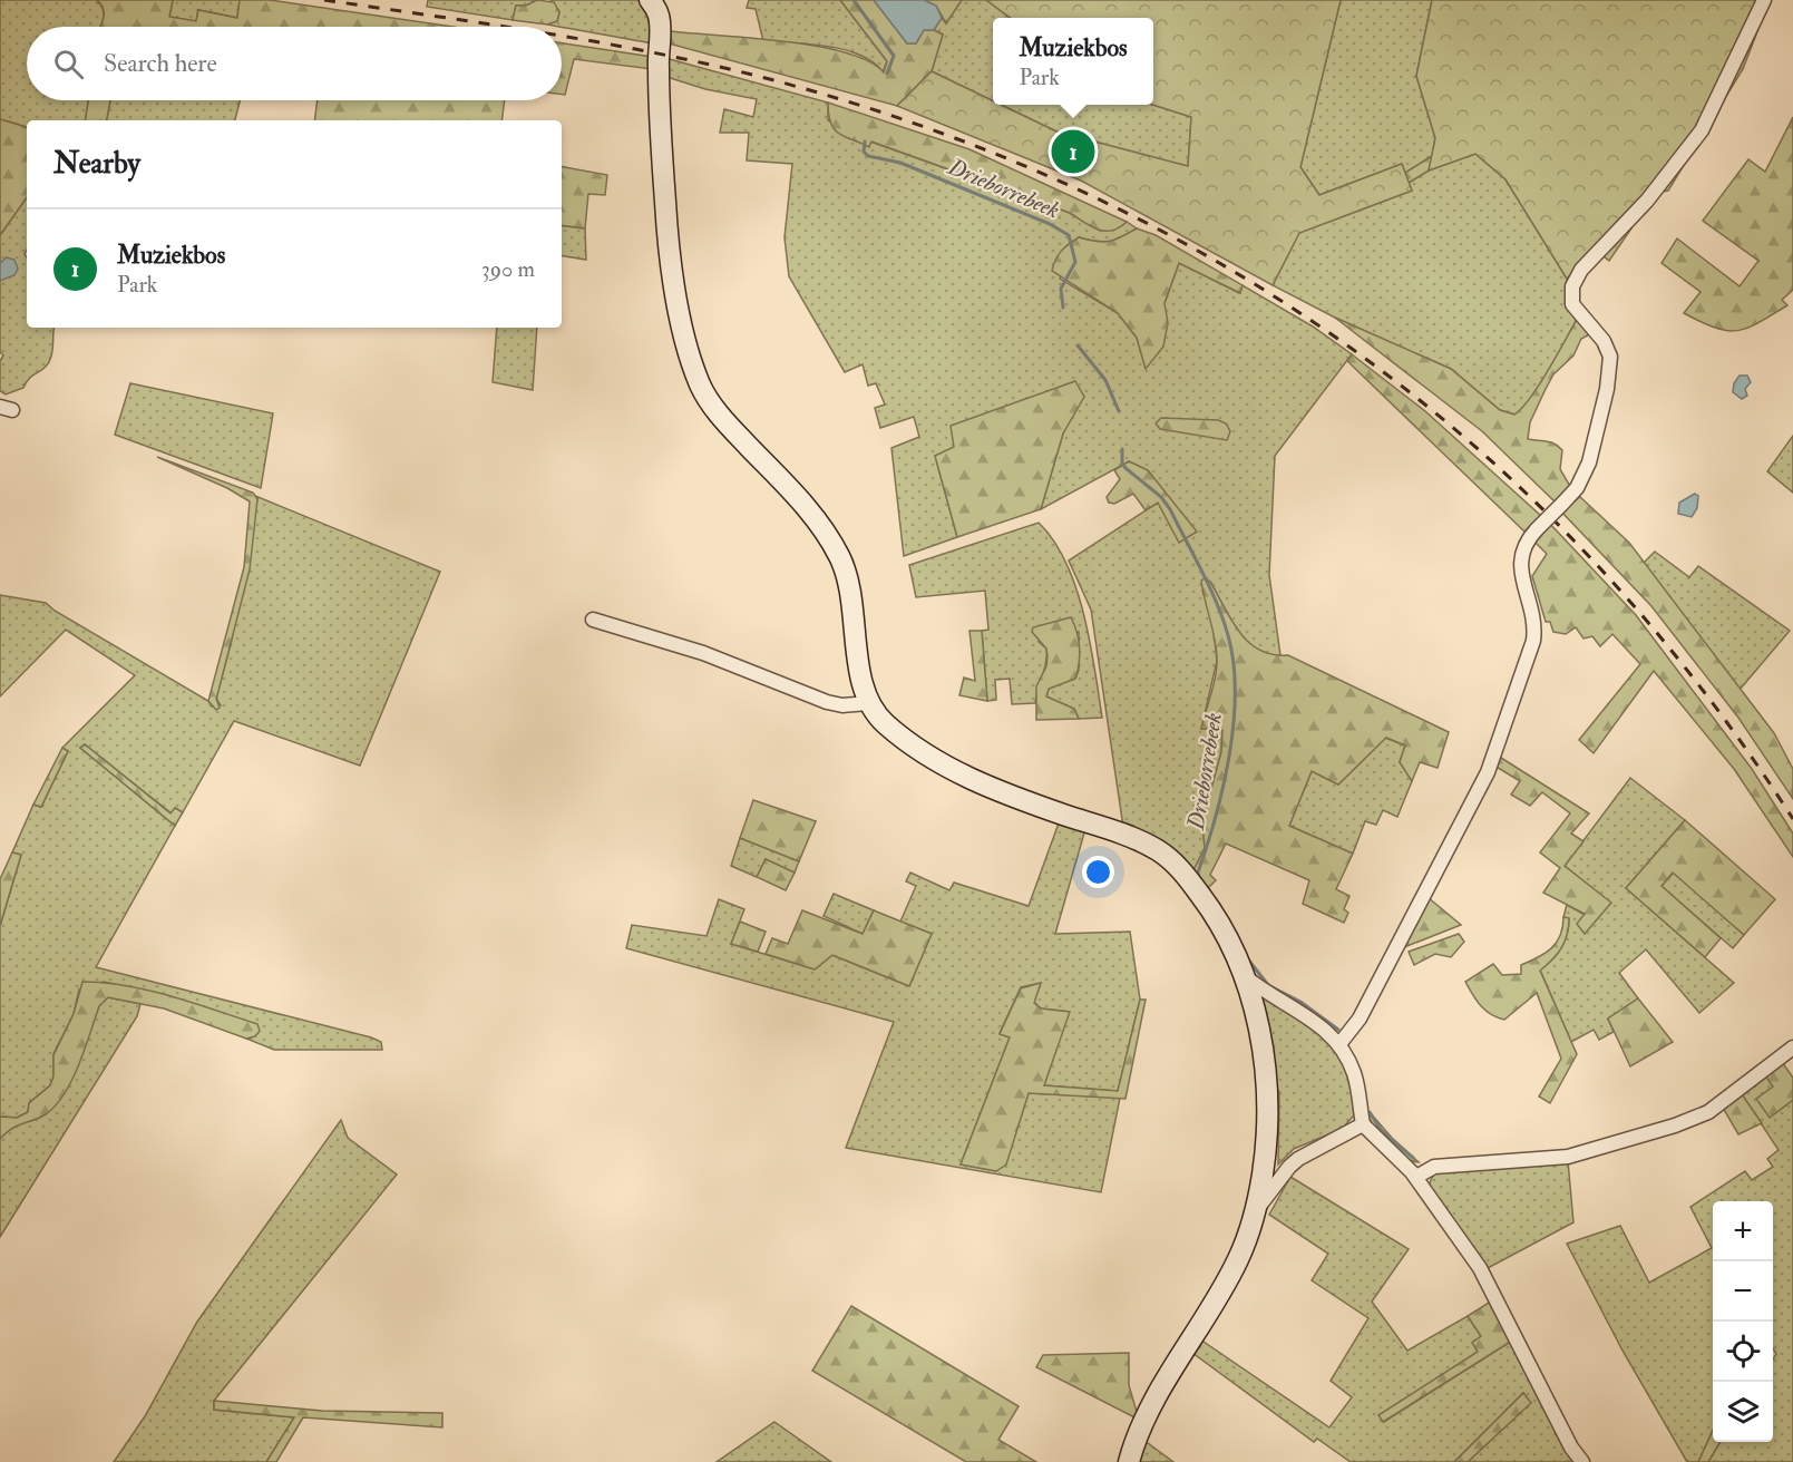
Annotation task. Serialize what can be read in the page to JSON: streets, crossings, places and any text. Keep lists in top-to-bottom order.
{
  "water": ["Drieborrebeek"],
  "page": {
    "popup": ["Muziekbos", "Park"],
    "search": "Search here",
    "heading": "Nearby",
    "pins": "1",
    "list": [
      {
        "mark": "1",
        "name": "Muziekbos",
        "note": "Park",
        "value": "390 m"
      }
    ],
    "map_buttons": ["+", "−"]
  }
}
